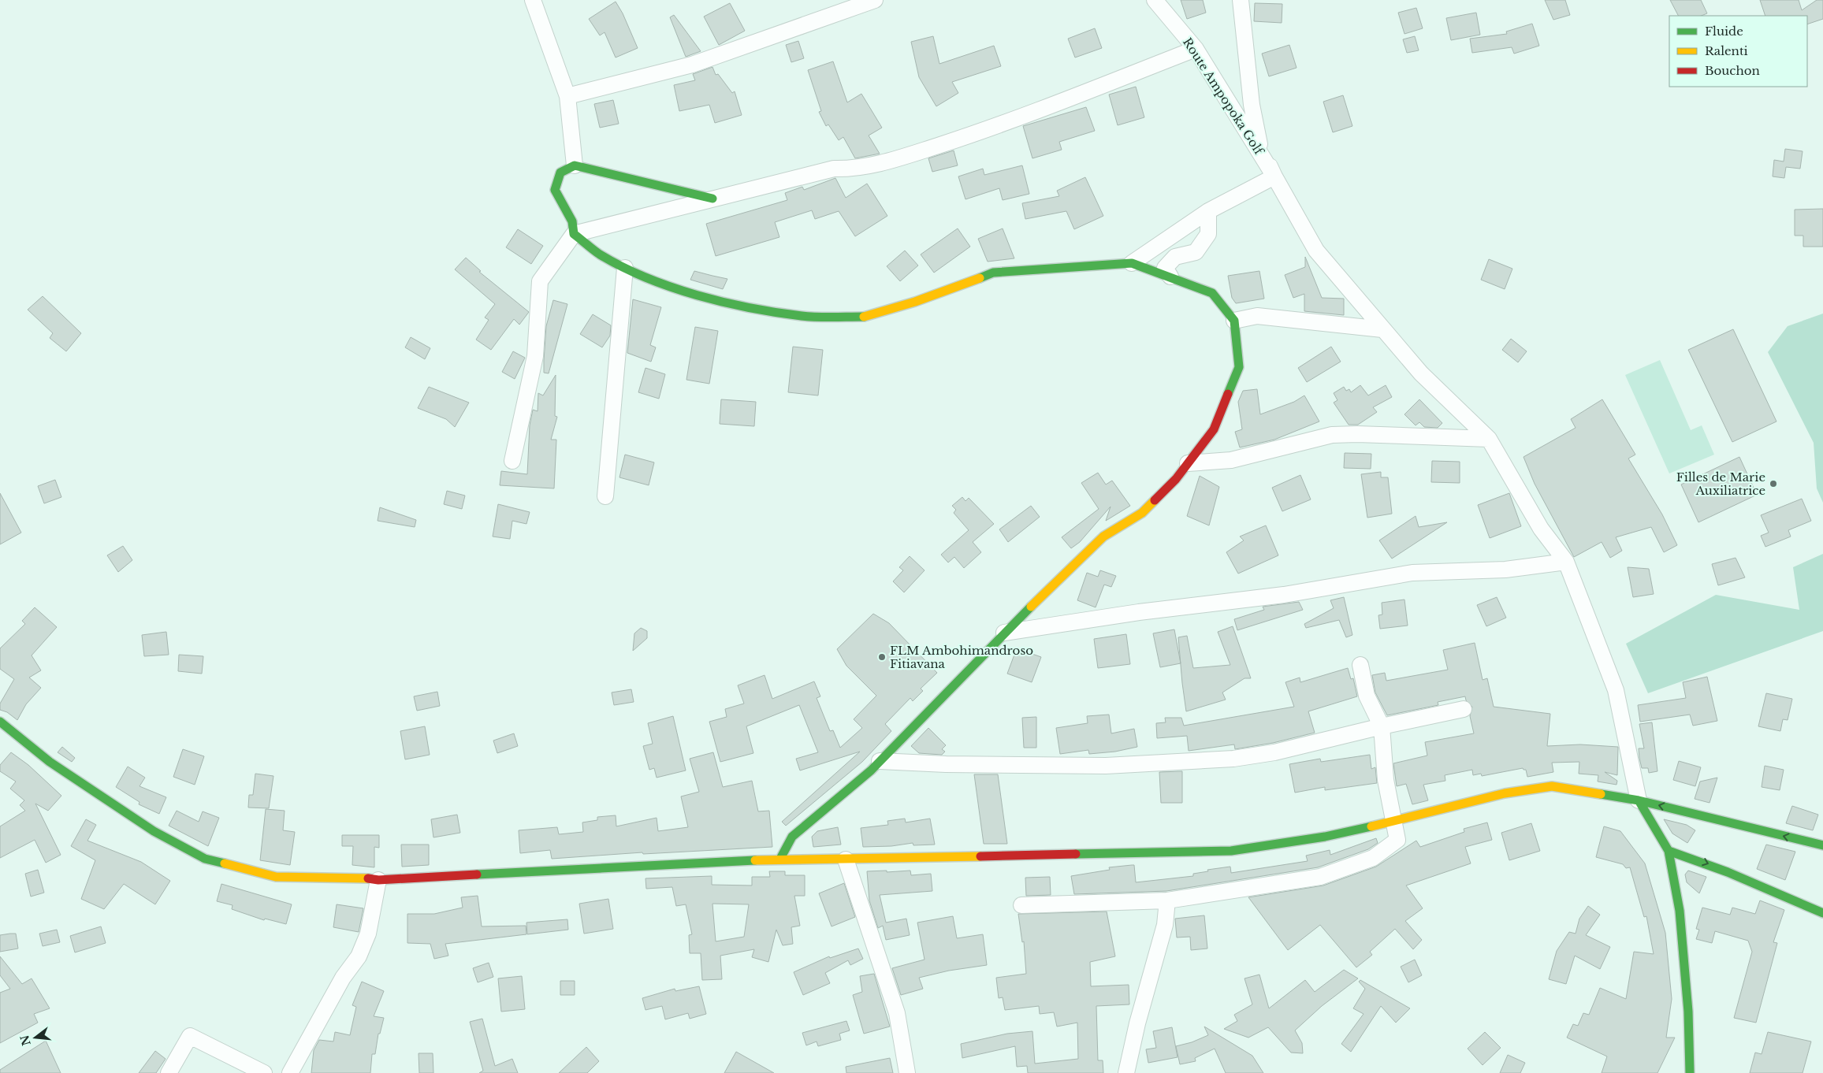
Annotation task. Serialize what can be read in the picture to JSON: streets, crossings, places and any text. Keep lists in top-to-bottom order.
{
  "streets": {
    "street": ["Route Ampopoka Golf"]
  },
  "places": ["Filles de Marie Auxiliatrice", "FLM Ambohimandroso Fitiavana"],
  "legend": ["Fluide", "Ralenti", "Bouchon"],
  "north": "left"
}
